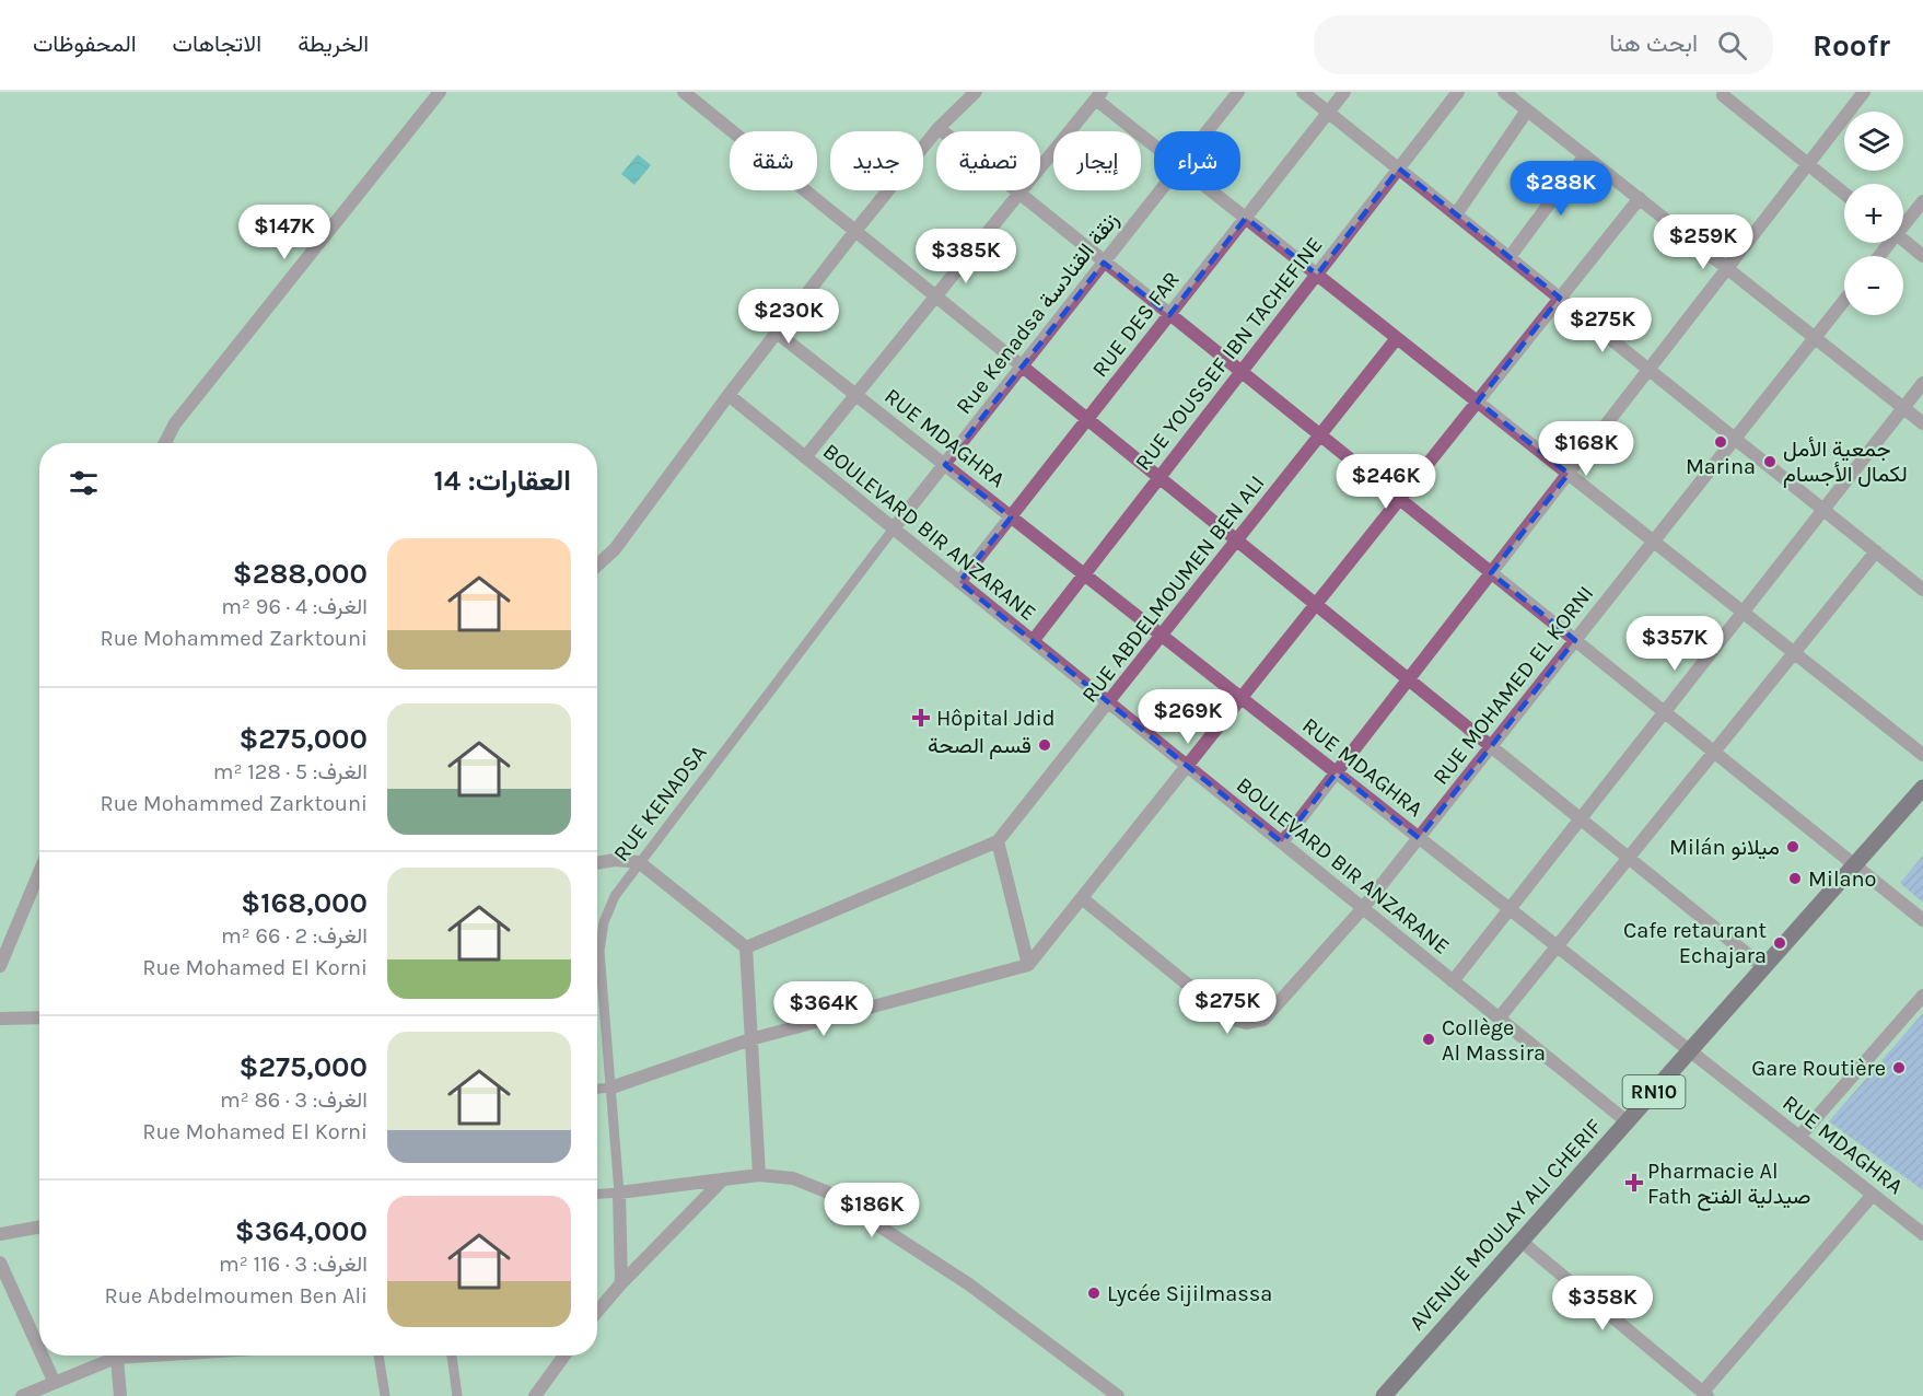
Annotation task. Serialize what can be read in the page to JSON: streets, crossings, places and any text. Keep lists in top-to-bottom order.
{
  "streets": {
    "main road": ["RN10", "AVENUE MOULAY ALI CHERIF"],
    "street": [
      "Rue Kenadsa زنقة القنادسة",
      "RUE DES FAR",
      "RUE YOUSSEF IBN TACHEFINE",
      "RUE MDAGHRA",
      "BOULEVARD BIR ANZARANE",
      "RUE ABDELMOUMEN BEN ALI",
      "RUE MOHAMED EL KORNI"
    ],
    "lane": ["RUE KENADSA"]
  },
  "crossings": [
    ["Rue Kenadsa زنقة القنادسة", "RUE MDAGHRA"],
    ["Rue Kenadsa زنقة القنادسة", "BOULEVARD BIR ANZARANE"],
    ["Rue Kenadsa زنقة القنادسة", "RUE KENADSA"],
    ["RUE DES FAR", "RUE MDAGHRA"],
    ["RUE DES FAR", "BOULEVARD BIR ANZARANE"],
    ["RUE YOUSSEF IBN TACHEFINE", "RUE MDAGHRA"],
    ["RUE YOUSSEF IBN TACHEFINE", "BOULEVARD BIR ANZARANE"],
    ["RUE MDAGHRA", "RUE ABDELMOUMEN BEN ALI"],
    ["RUE MDAGHRA", "RUE MOHAMED EL KORNI"],
    ["RUE MDAGHRA", "AVENUE MOULAY ALI CHERIF"],
    ["BOULEVARD BIR ANZARANE", "RUE ABDELMOUMEN BEN ALI"],
    ["BOULEVARD BIR ANZARANE", "RUE MOHAMED EL KORNI"],
    ["BOULEVARD BIR ANZARANE", "RUE KENADSA"],
    ["BOULEVARD BIR ANZARANE", "AVENUE MOULAY ALI CHERIF"]
  ],
  "places": {
    "other": [
      "Marina",
      "جمعية الأمل لكمال الأجسام",
      "قسم الصحة",
      "Milán ميلانو",
      "Milano",
      "Cafe retaurant Echajara",
      "Collège Al Massira",
      "Gare Routière",
      "Lycée Sijilmassa"
    ],
    "health": ["Hôpital Jdid", "Pharmacie Al Fath صيدلية الفتح"]
  },
  "page": {
    "header": "Roofr",
    "search": "ابحث هنا",
    "nav": ["الخريطة", "الاتجاهات", "المحفوظات"],
    "map_buttons": ["+", "−"],
    "chip": [
      "شراء",
      "إيجار",
      "تصفية",
      "جديد",
      "شقة"
    ],
    "price": [
      "$288K",
      "$147K",
      "$259K",
      "$385K",
      "$230K",
      "$275K",
      "$168K",
      "$246K",
      "$357K",
      "$269K",
      "$275K",
      "$364K",
      "$186K",
      "$358K"
    ],
    "heading": "العقارات: 14",
    "list": [
      {
        "name": "$288,000",
        "note": "الغرف: 4 · 96 m² · Rue Mohammed Zarktouni"
      },
      {
        "name": "$275,000",
        "note": "الغرف: 5 · 128 m² · Rue Mohammed Zarktouni"
      },
      {
        "name": "$168,000",
        "note": "الغرف: 2 · 66 m² · Rue Mohamed El Korni"
      },
      {
        "name": "$275,000",
        "note": "الغرف: 3 · 86 m² · Rue Mohamed El Korni"
      },
      {
        "name": "$364,000",
        "note": "الغرف: 3 · 116 m² · Rue Abdelmoumen Ben Ali"
      }
    ]
  }
}
